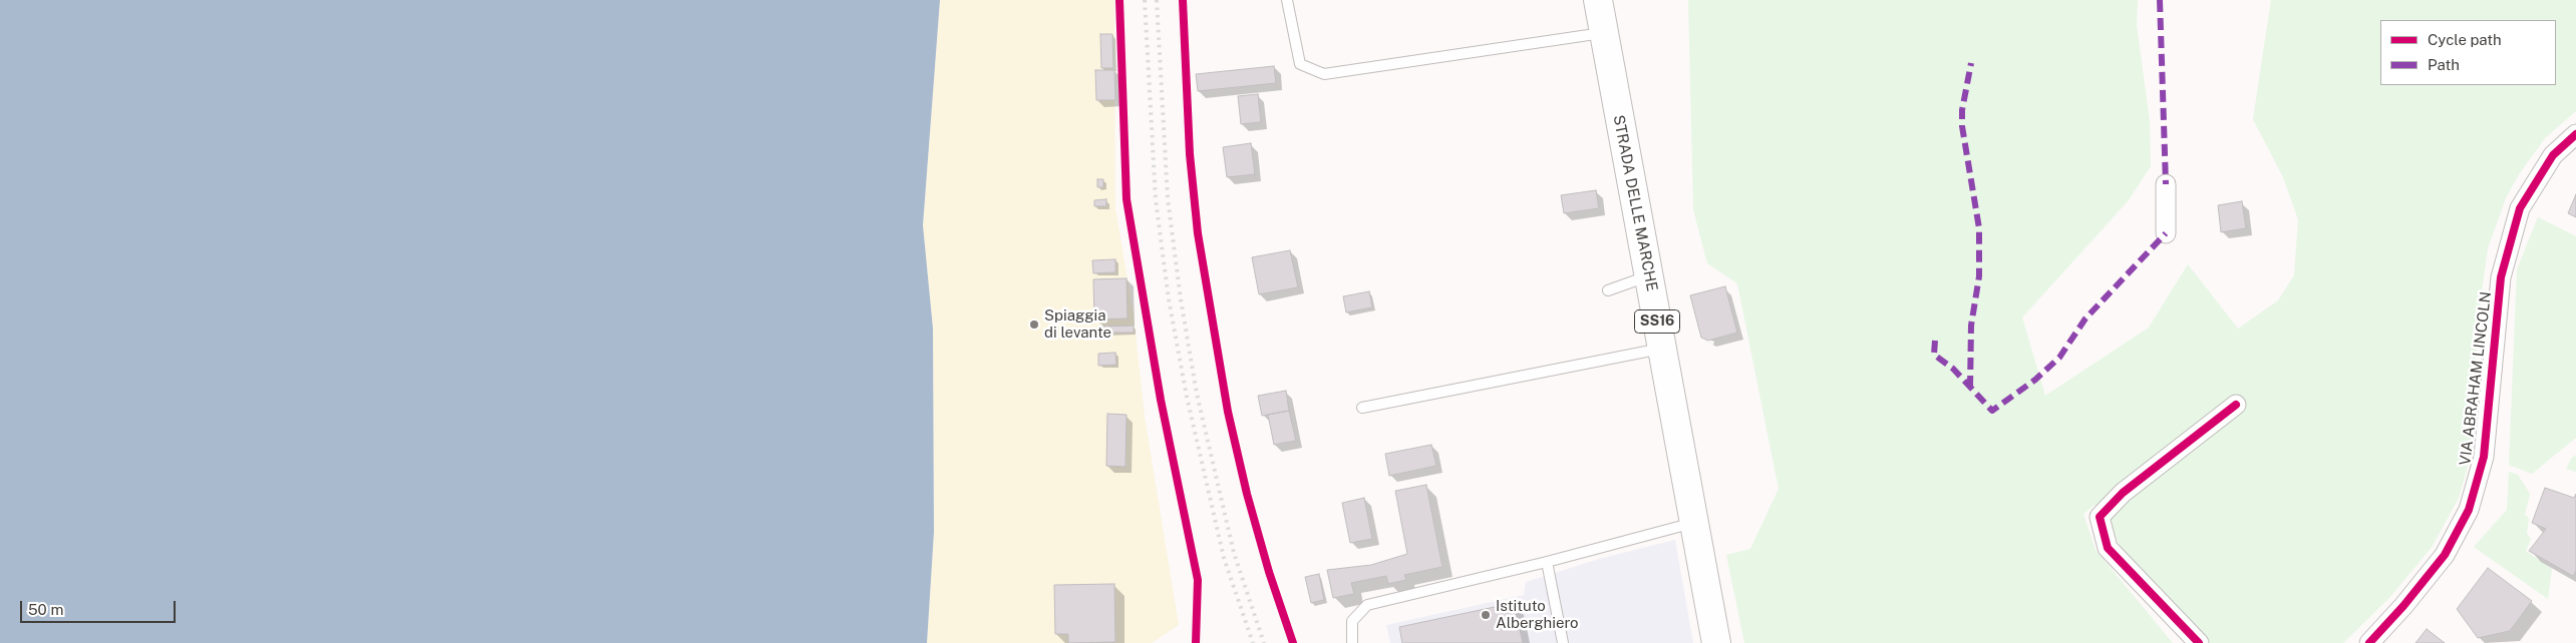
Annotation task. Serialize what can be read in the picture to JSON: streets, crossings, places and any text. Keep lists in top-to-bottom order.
{
  "streets": {
    "main road": ["STRADA DELLE MARCHE", "SS16"],
    "street": ["VIA ABRAHAM LINCOLN"]
  },
  "places": ["Spiaggia di levante", "Istituto Alberghiero"],
  "legend": ["Cycle path", "Path"],
  "scale_bar": "50 m"
}
